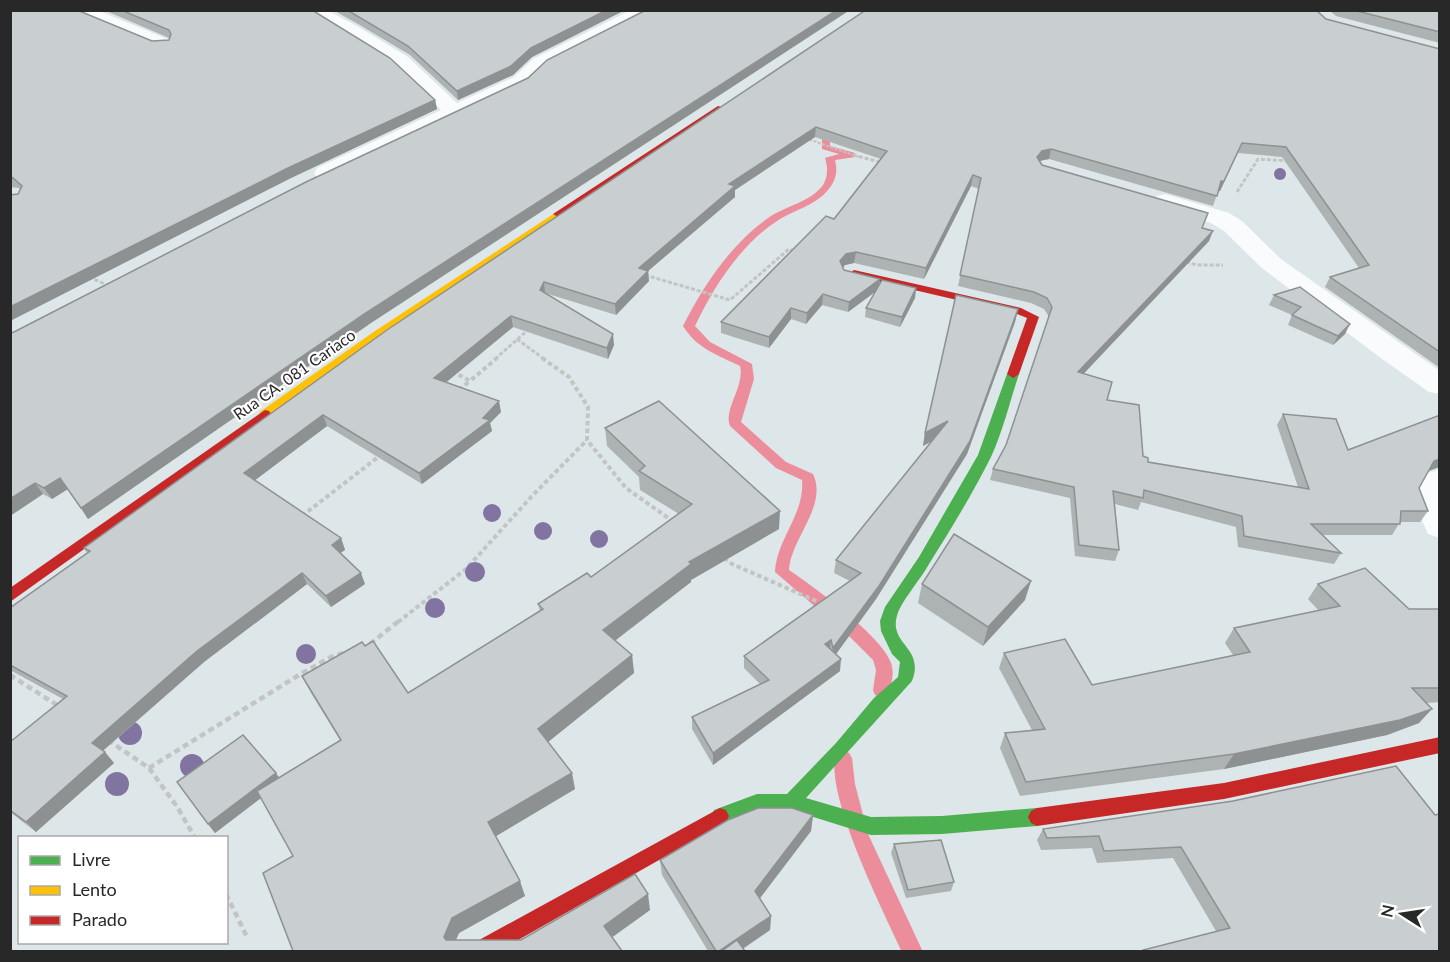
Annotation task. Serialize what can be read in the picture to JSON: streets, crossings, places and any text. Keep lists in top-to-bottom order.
{
  "streets": {
    "street": ["Rua CA. 081 Cariaco"]
  },
  "legend": ["Livre", "Lento", "Parado"],
  "north": "left"
}
